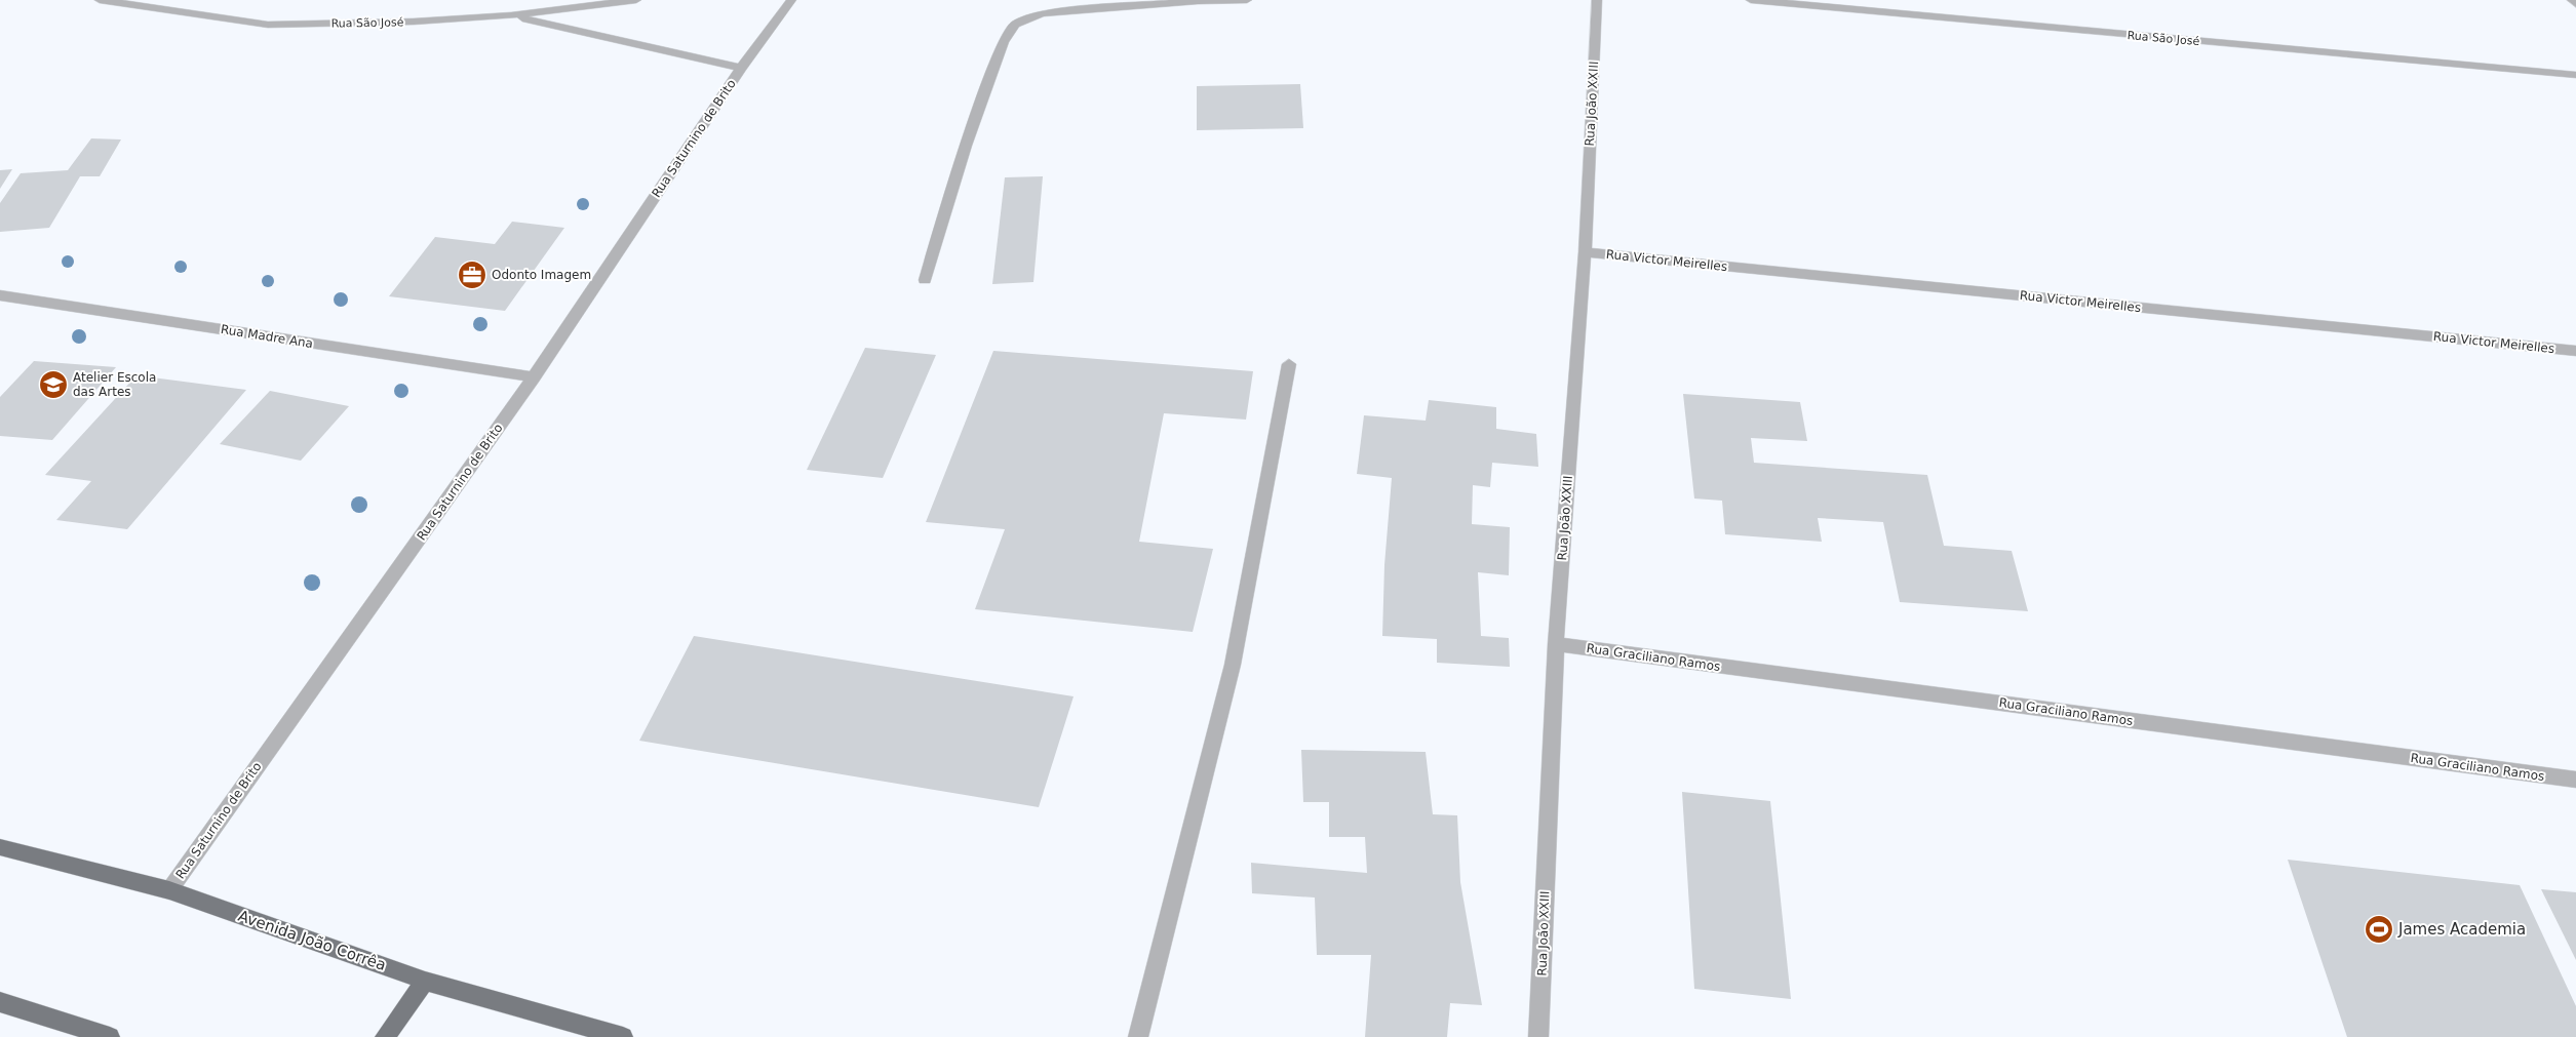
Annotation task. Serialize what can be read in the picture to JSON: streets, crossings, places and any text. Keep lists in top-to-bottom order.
{
  "streets": {
    "main road": ["Avenida João Corrêa"],
    "street": [
      "Rua São José",
      "Rua João XXIII",
      "Rua Saturnino de Brito",
      "Rua Victor Meirelles",
      "Rua Madre Ana",
      "Rua Graciliano Ramos"
    ]
  },
  "crossings": [
    ["Rua São José", "Rua Saturnino de Brito"],
    ["Rua João XXIII", "Rua Victor Meirelles"],
    ["Rua João XXIII", "Rua Graciliano Ramos"],
    ["Rua Saturnino de Brito", "Rua Madre Ana"],
    ["Rua Saturnino de Brito", "Avenida João Corrêa"]
  ],
  "places": {
    "office": ["Odonto Imagem"],
    "school or university": ["Atelier Escola das Artes"],
    "sports": ["James Academia"]
  }
}
